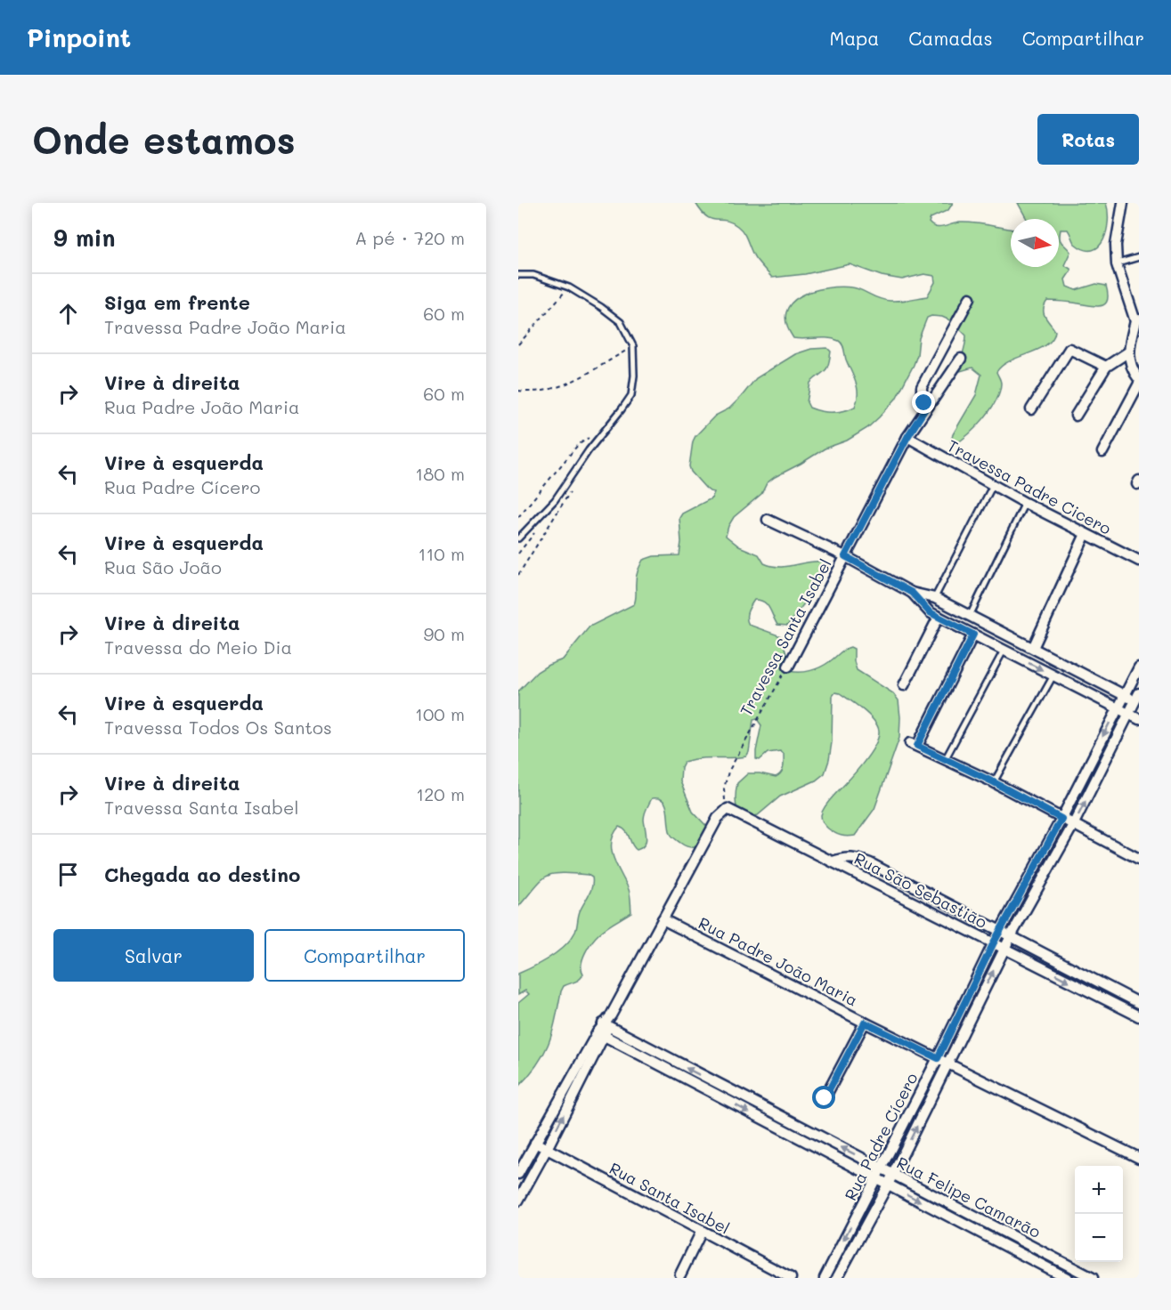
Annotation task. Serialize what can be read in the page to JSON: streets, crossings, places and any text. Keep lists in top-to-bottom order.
{
  "streets": {
    "street": [
      "Travessa Padre Cicero",
      "Travessa Santa Isabel",
      "Rua São Sebastião",
      "Rua Padre João Maria",
      "Rua Padre Cícero",
      "Rua Felipe Camarão",
      "Rua Santa Isabel"
    ]
  },
  "crossings": [
    ["Travessa Padre Cicero", "Travessa Santa Isabel"],
    ["Travessa Santa Isabel", "Rua São Sebastião"],
    ["Rua São Sebastião", "Rua Padre Cícero"],
    ["Rua Padre João Maria", "Rua Padre Cícero"],
    ["Rua Padre Cícero", "Rua Felipe Camarão"]
  ],
  "north": "right",
  "page": {
    "header": "Pinpoint",
    "nav": ["Mapa", "Camadas", "Compartilhar"],
    "buttons": [
      "Rotas",
      ["Salvar", "Compartilhar"]
    ],
    "title": "Onde estamos",
    "heading": ["9 min", "A pé · 720 m"],
    "list": [
      ["Siga em frente", "Travessa Padre João Maria", "60 m"],
      ["Vire à direita", "Rua Padre João Maria", "60 m"],
      ["Vire à esquerda", "Rua Padre Cícero", "180 m"],
      ["Vire à esquerda", "Rua São João", "110 m"],
      ["Vire à direita", "Travessa do Meio Dia", "90 m"],
      ["Vire à esquerda", "Travessa Todos Os Santos", "100 m"],
      ["Vire à direita", "Travessa Santa Isabel", "120 m"],
      "Chegada ao destino"
    ],
    "map_buttons": ["+", "−"]
  }
}
